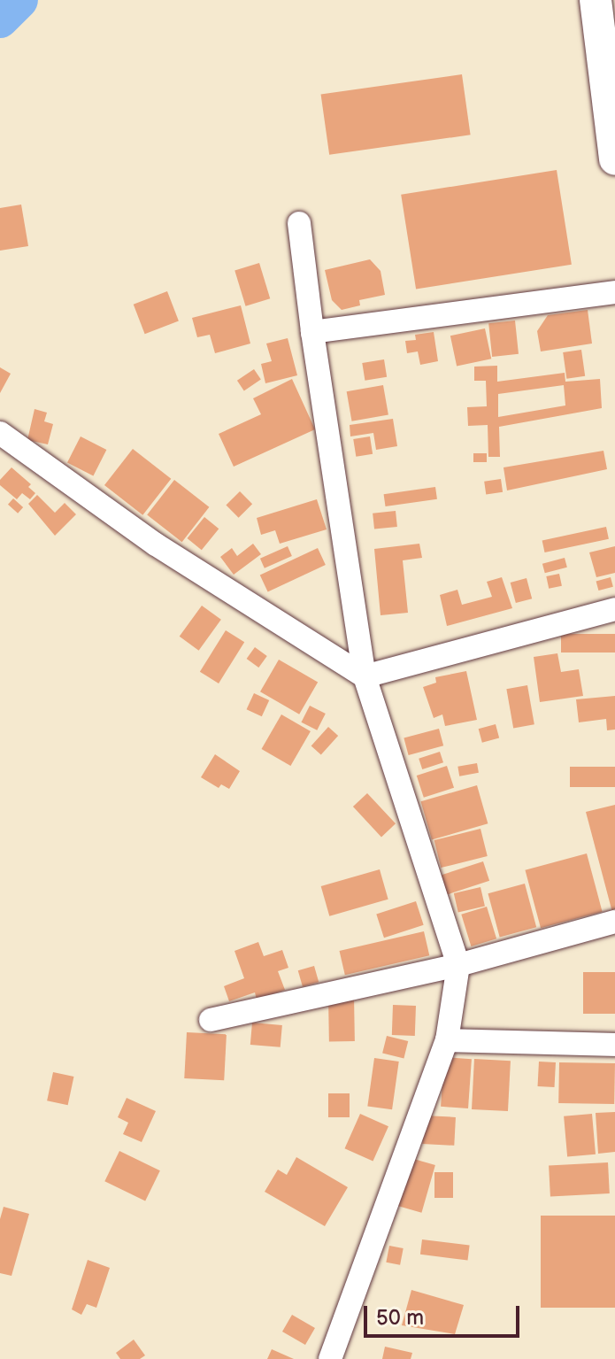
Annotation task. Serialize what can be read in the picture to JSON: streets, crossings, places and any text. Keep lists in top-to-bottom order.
{
  "scale_bar": "50 m"
}
